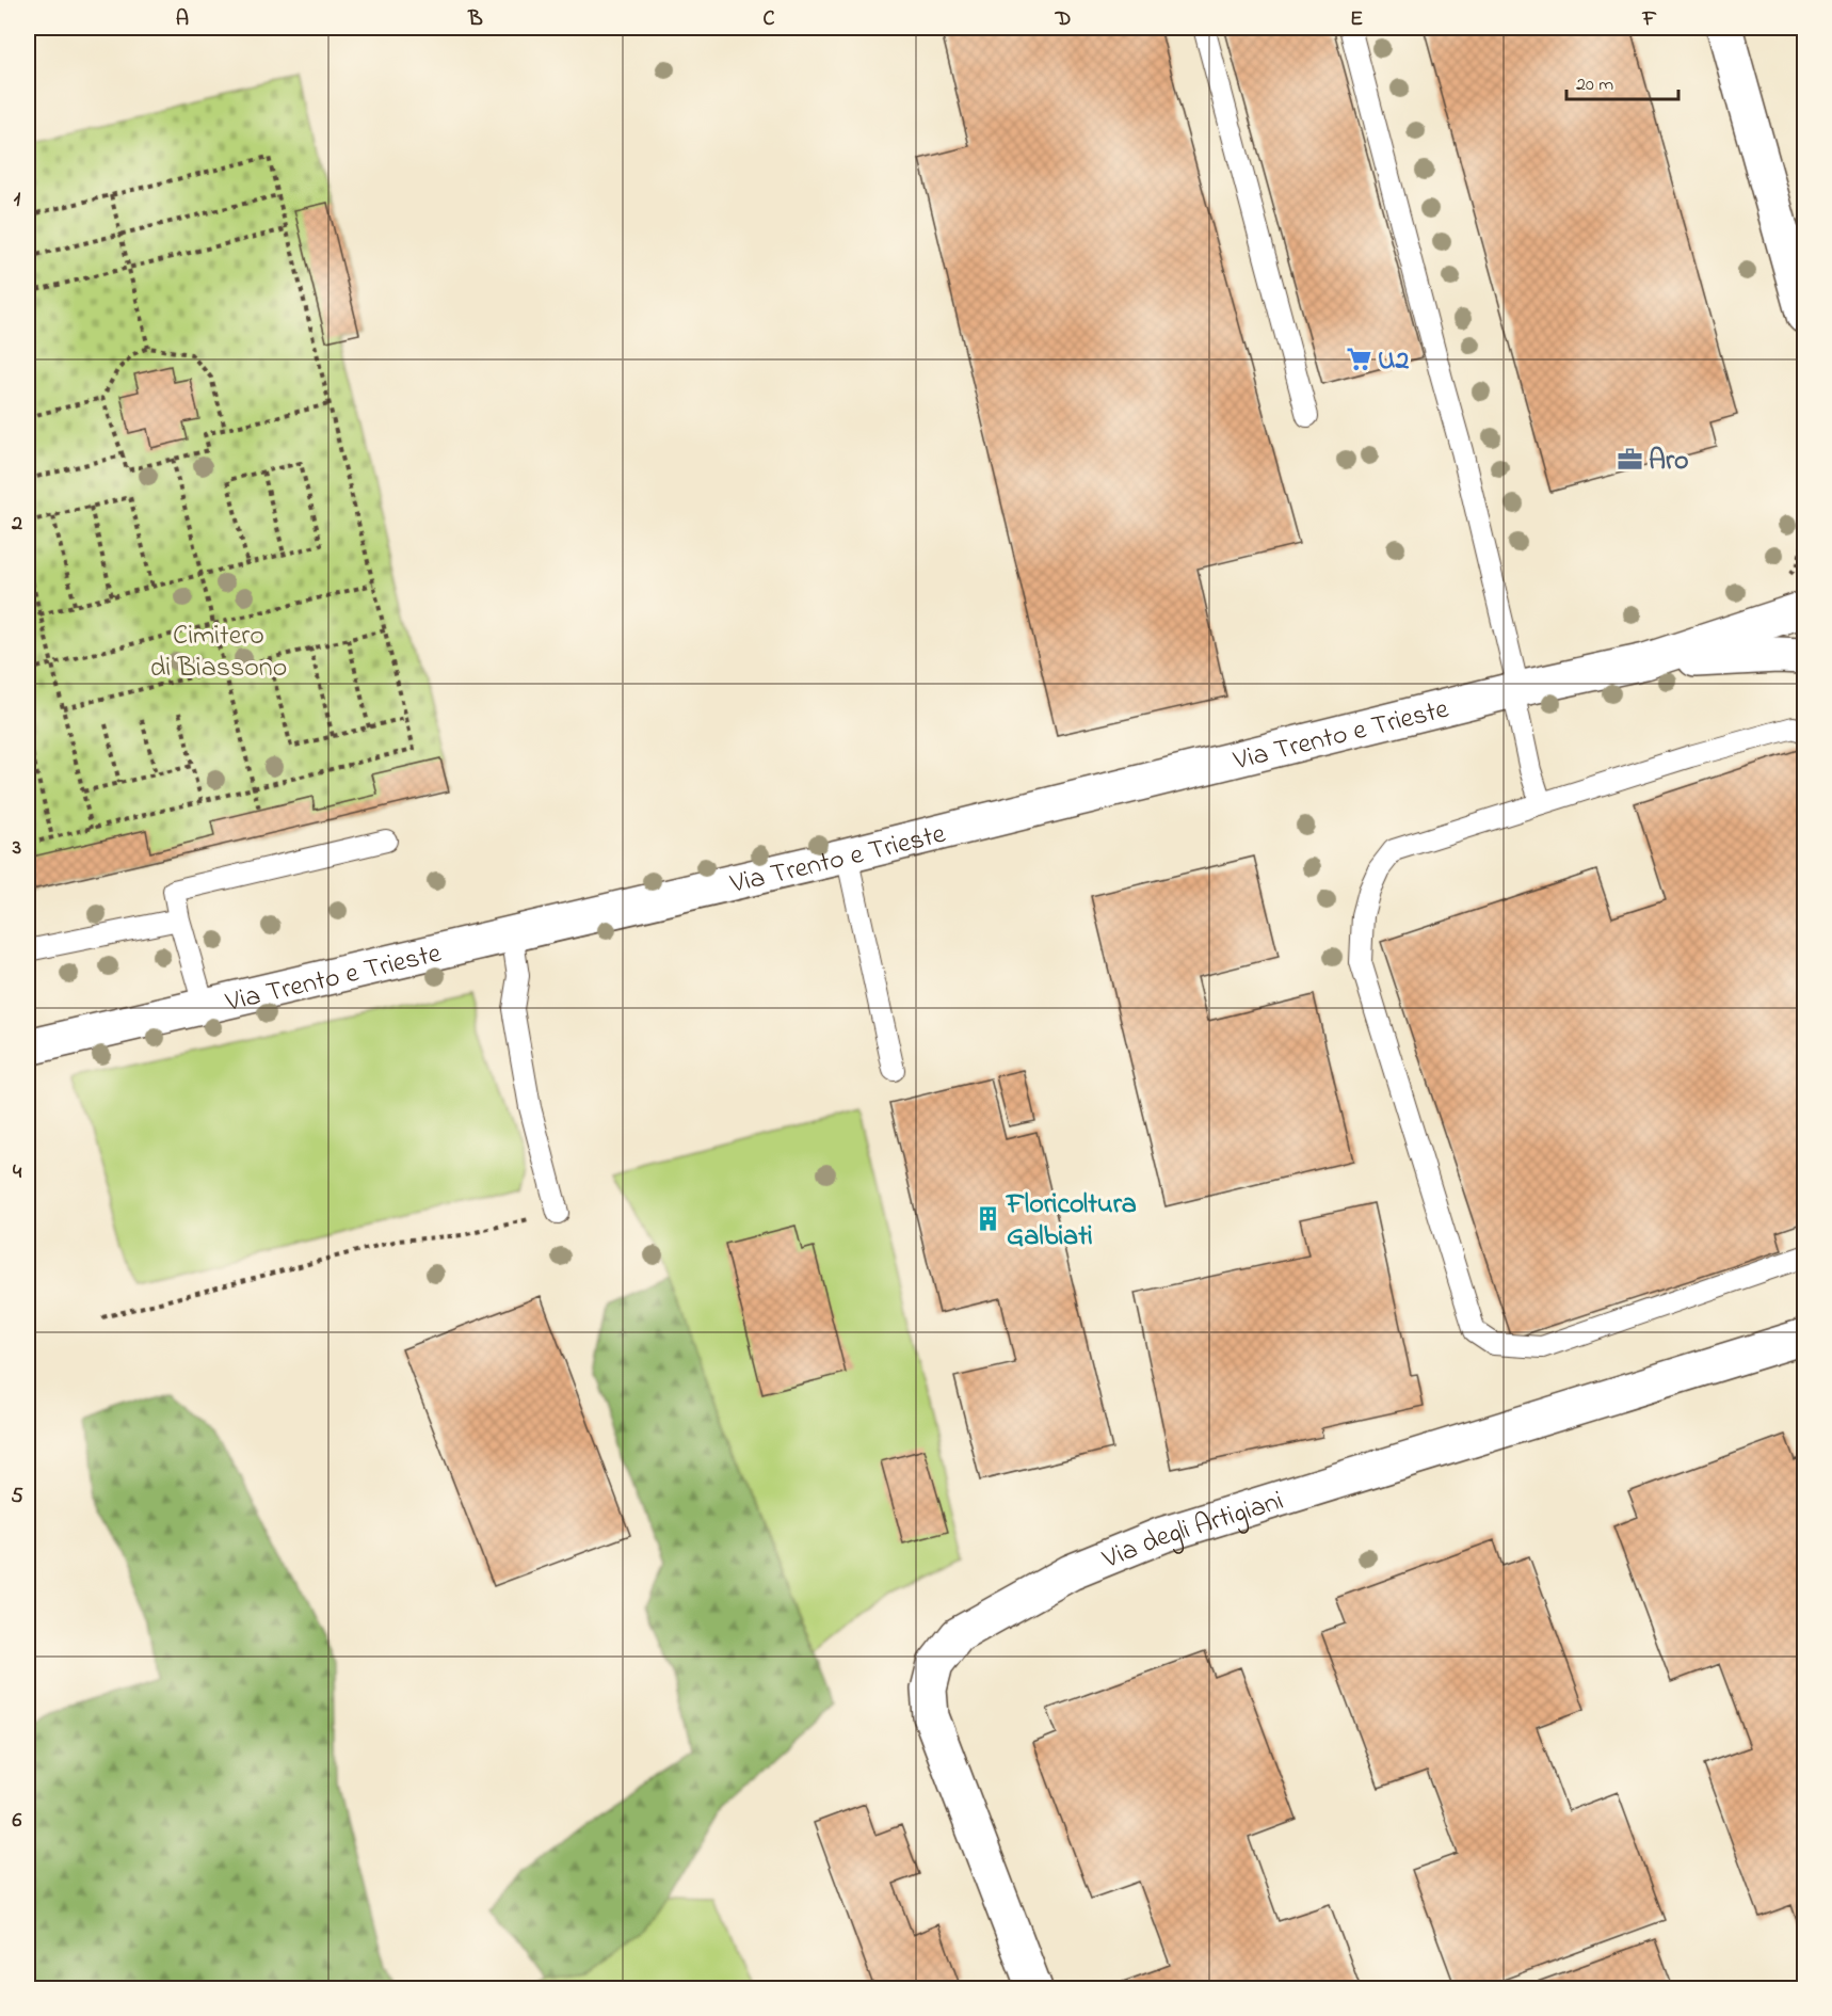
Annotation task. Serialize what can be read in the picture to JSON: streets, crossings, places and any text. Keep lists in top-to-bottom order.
{
  "streets": {
    "street": ["Via Trento e Trieste", "Via degli Artigiani"]
  },
  "parks": ["Cimitero di Biassono"],
  "places": {
    "supermarket": ["U2"],
    "office": ["Aro"],
    "building": ["Floricoltura Galbiati"]
  },
  "scale_bar": "20 m",
  "grid": {
    "columns": [
      "A",
      "B",
      "C",
      "D",
      "E",
      "F"
    ],
    "rows": [
      "1",
      "2",
      "3",
      "4",
      "5",
      "6"
    ]
  }
}
